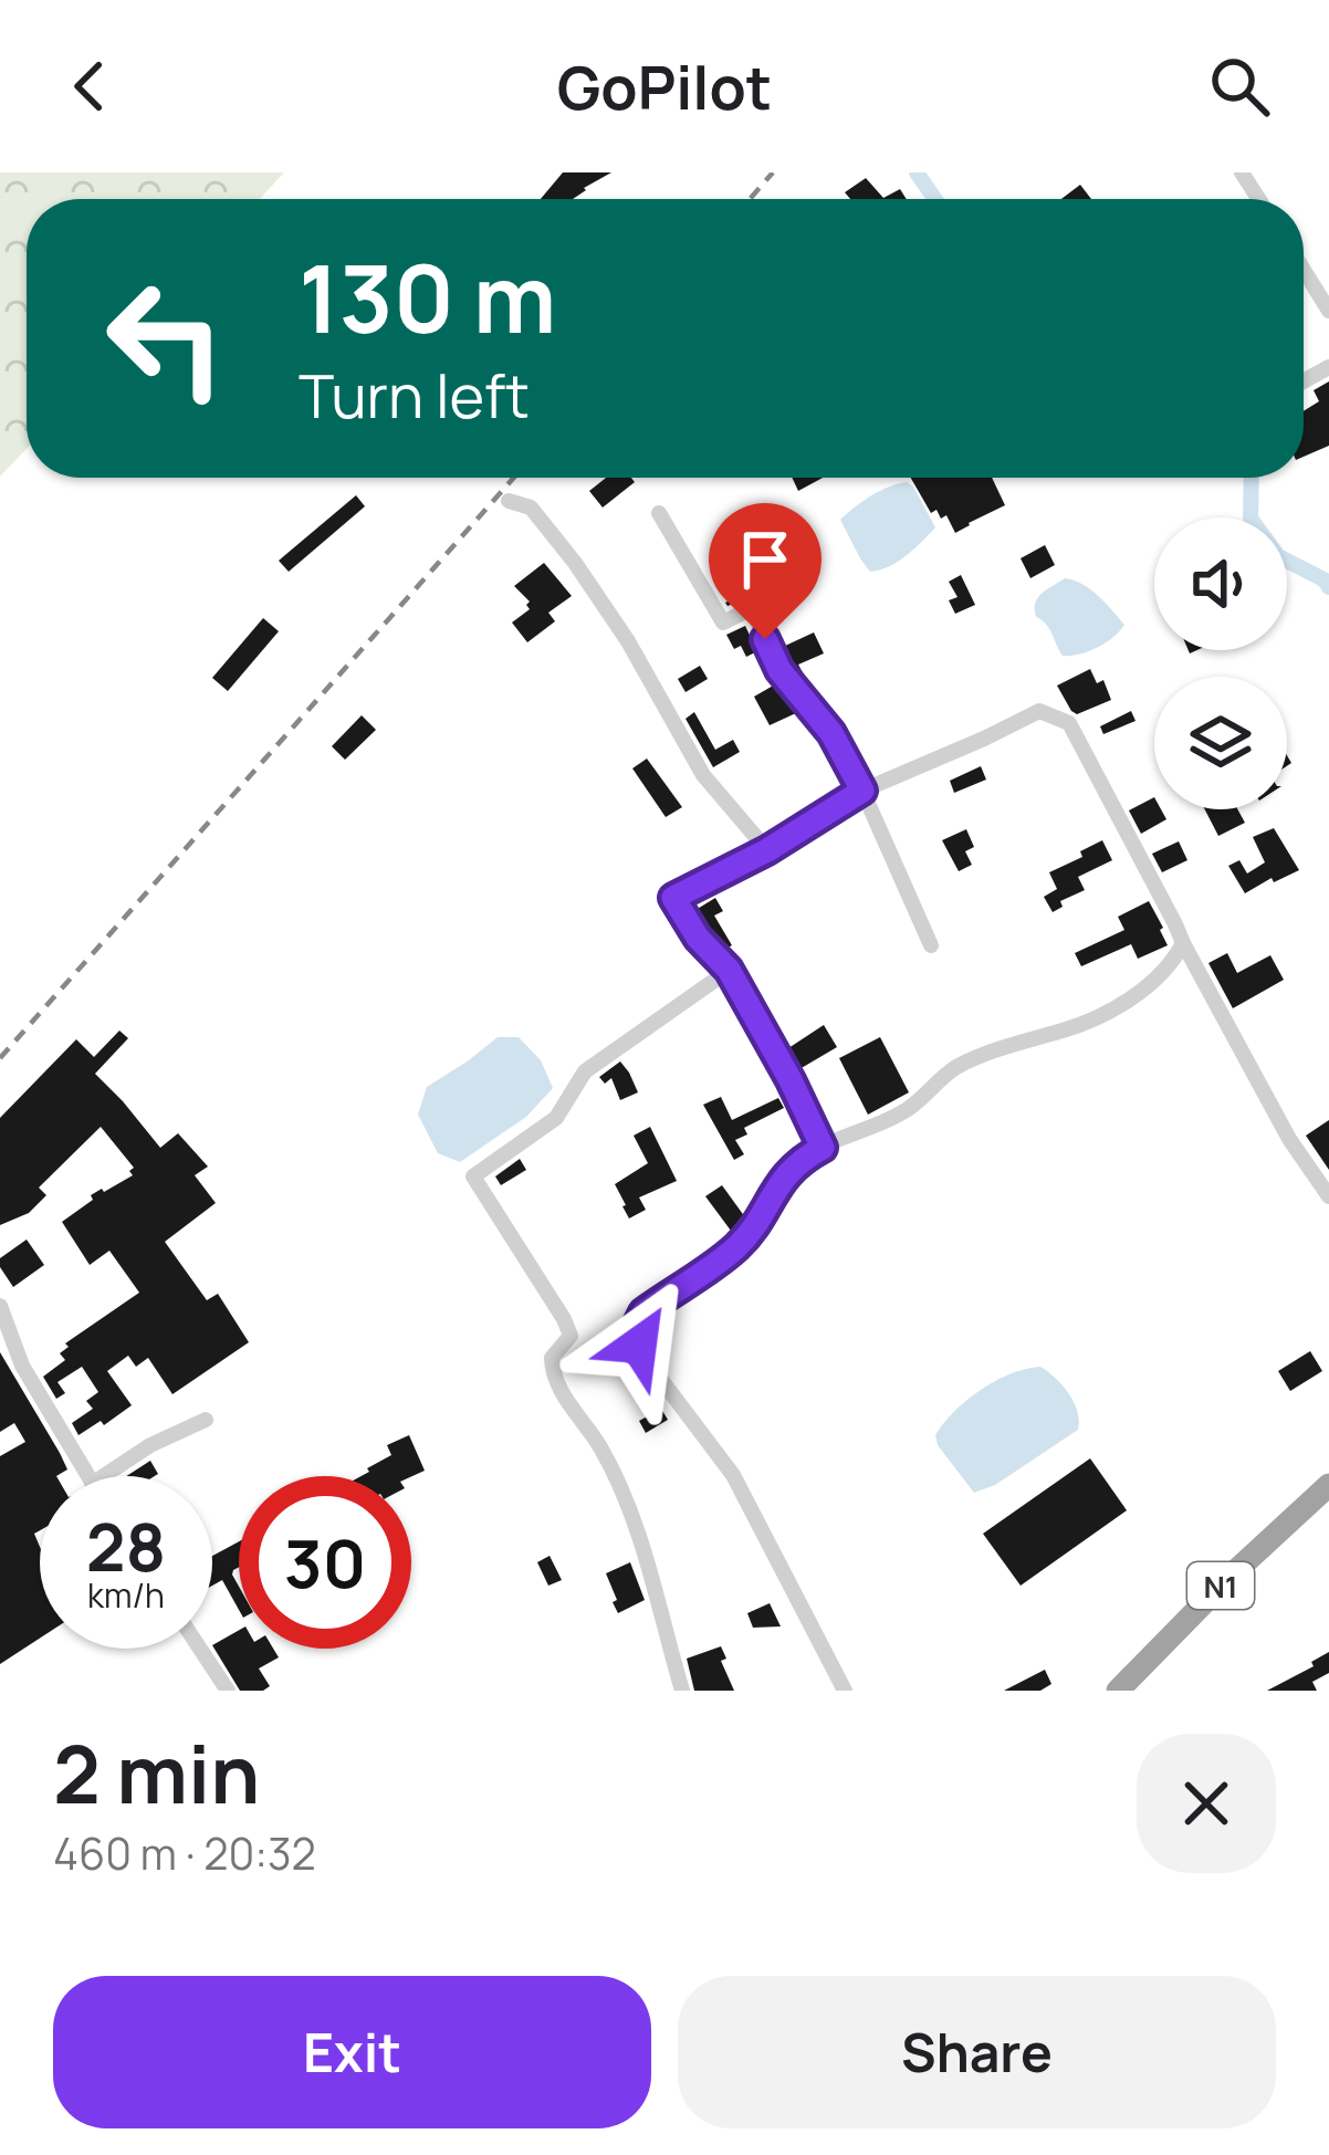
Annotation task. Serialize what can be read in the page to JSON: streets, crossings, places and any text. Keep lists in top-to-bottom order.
{
  "streets": {
    "highway": ["N1"]
  },
  "page": {
    "header": "GoPilot",
    "turn": ["130 m", "Turn left"],
    "speed": "28 km/h",
    "limit": "30",
    "heading": ["2 min", "460 m · 20:32"],
    "buttons": ["Exit", "Share"]
  }
}
